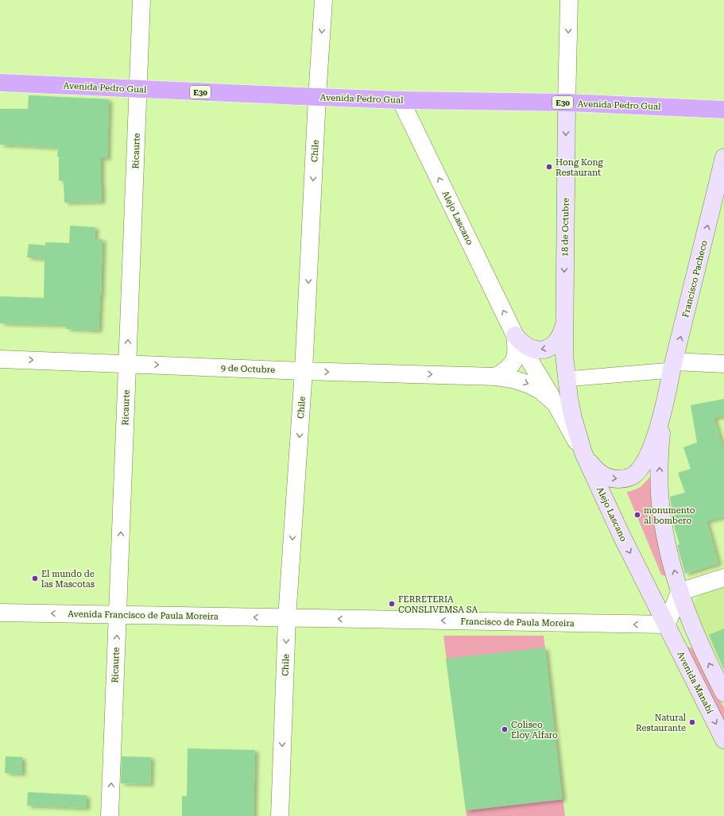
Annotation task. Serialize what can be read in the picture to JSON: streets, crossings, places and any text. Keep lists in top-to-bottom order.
{
  "streets": {
    "highway": ["Avenida Pedro Gual", "E30"],
    "main road": [
      "Alejo Lascano",
      "18 de Octubre",
      "Francisco Pacheco",
      "Avenida Manabí"
    ],
    "street": [
      "Ricaurte",
      "Chile",
      "9 de Octubre",
      "Avenida Francisco de Paula Moreira",
      "Francisco de Paula Moreira"
    ]
  },
  "crossings": [
    ["Avenida Pedro Gual", "Ricaurte"],
    ["Avenida Pedro Gual", "Chile"],
    ["Avenida Pedro Gual", "Alejo Lascano"],
    ["Avenida Pedro Gual", "18 de Octubre"],
    ["Ricaurte", "9 de Octubre"],
    ["Ricaurte", "Avenida Francisco de Paula Moreira"],
    ["Chile", "9 de Octubre"],
    ["Chile", "Avenida Francisco de Paula Moreira"],
    ["Chile", "Francisco de Paula Moreira"],
    ["Alejo Lascano", "18 de Octubre"],
    ["Alejo Lascano", "9 de Octubre"],
    ["Alejo Lascano", "Francisco de Paula Moreira"],
    ["Alejo Lascano", "Avenida Manabí"],
    ["Avenida Francisco de Paula Moreira", "Francisco de Paula Moreira"],
    ["Francisco de Paula Moreira", "Avenida Manabí"]
  ],
  "one_way": [
    "Ricaurte",
    "Chile",
    "18 de Octubre",
    "Francisco Pacheco",
    "9 de Octubre",
    "Avenida Francisco de Paula Moreira",
    "Francisco de Paula Moreira"
  ],
  "places": [
    "Hong Kong Restaurant",
    "monumento al bombero",
    "El mundo de las Mascotas",
    "FERRETERIA CONSLIVEMSA SA",
    "Natural Restaurante",
    "Coliseo Eloy Alfaro"
  ]
}
